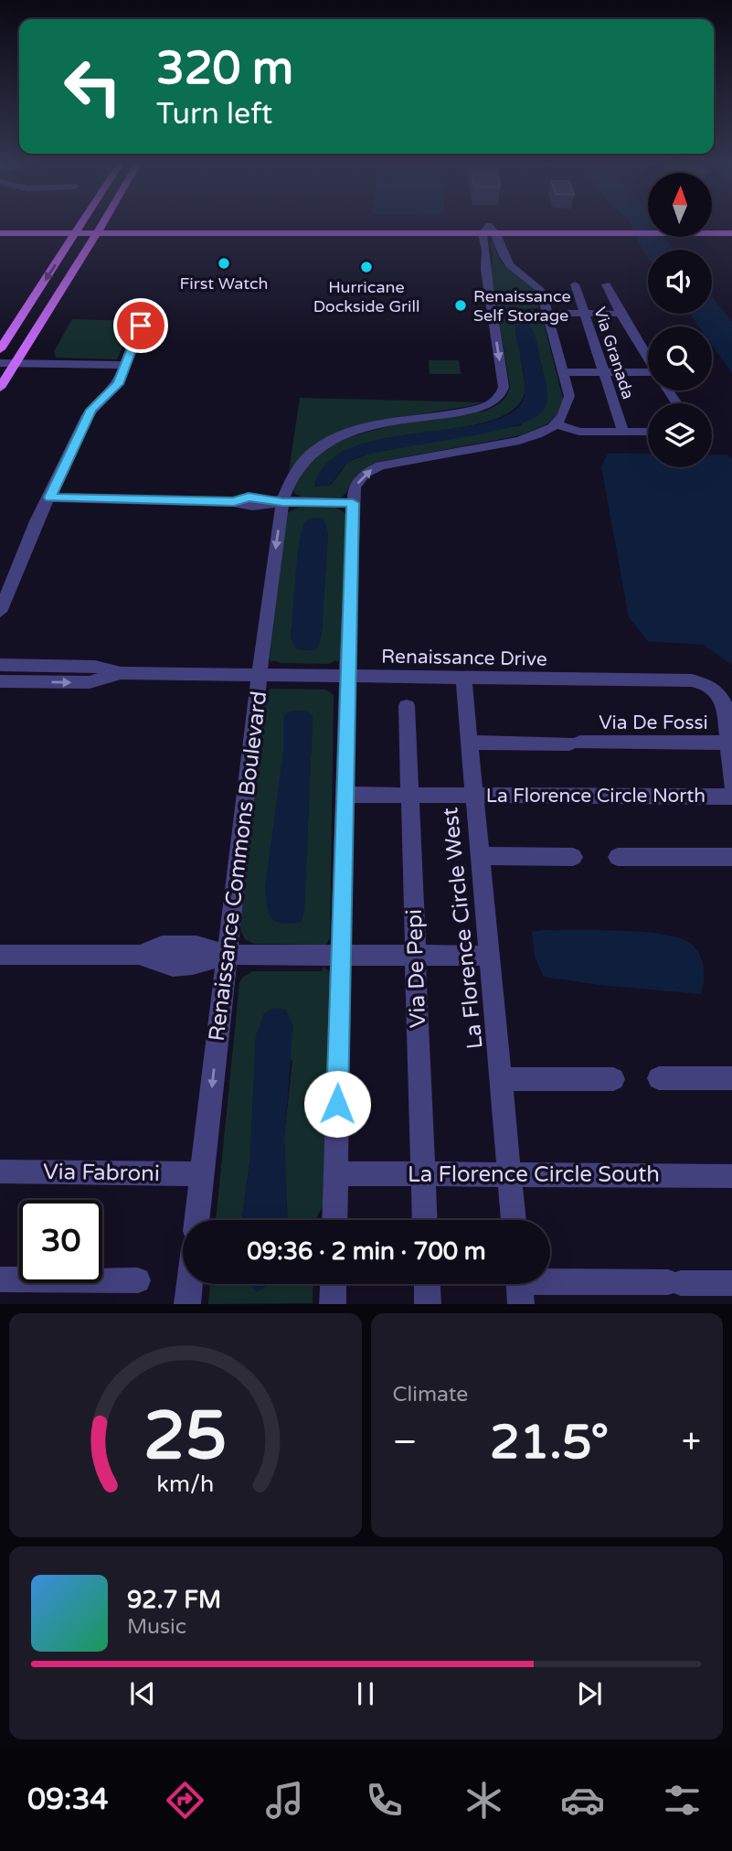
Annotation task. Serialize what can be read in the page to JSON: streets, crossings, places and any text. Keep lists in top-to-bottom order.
{
  "streets": {
    "street": [
      "Via Granada",
      "Renaissance Drive",
      "Via De Fossi",
      "La Florence Circle North",
      "Renaissance Commons Boulevard",
      "La Florence Circle West",
      "Via De Pepi",
      "Via Fabroni",
      "La Florence Circle South"
    ]
  },
  "crossings": [
    ["Renaissance Drive", "Via De Fossi"],
    ["Renaissance Drive", "Renaissance Commons Boulevard"],
    ["Renaissance Drive", "La Florence Circle West"],
    ["Via De Fossi", "La Florence Circle West"],
    ["La Florence Circle North", "La Florence Circle West"],
    ["La Florence Circle North", "Via De Pepi"],
    ["Renaissance Commons Boulevard", "Via Fabroni"],
    ["La Florence Circle West", "La Florence Circle South"],
    ["Via De Pepi", "La Florence Circle South"]
  ],
  "places": ["First Watch", "Hurricane Dockside Grill", "Renaissance Self Storage"],
  "north": "top",
  "page": {
    "turn": ["320 m", "Turn left"],
    "limit": "30",
    "trip": "09:36 · 2 min · 700 m",
    "tile": "Climate",
    "heat": ["−", "21.5°", "+"],
    "song": ["92.7 FM", "Music"],
    "tabs": "09:34",
    "gauge": ["25", "km/h"]
  }
}
